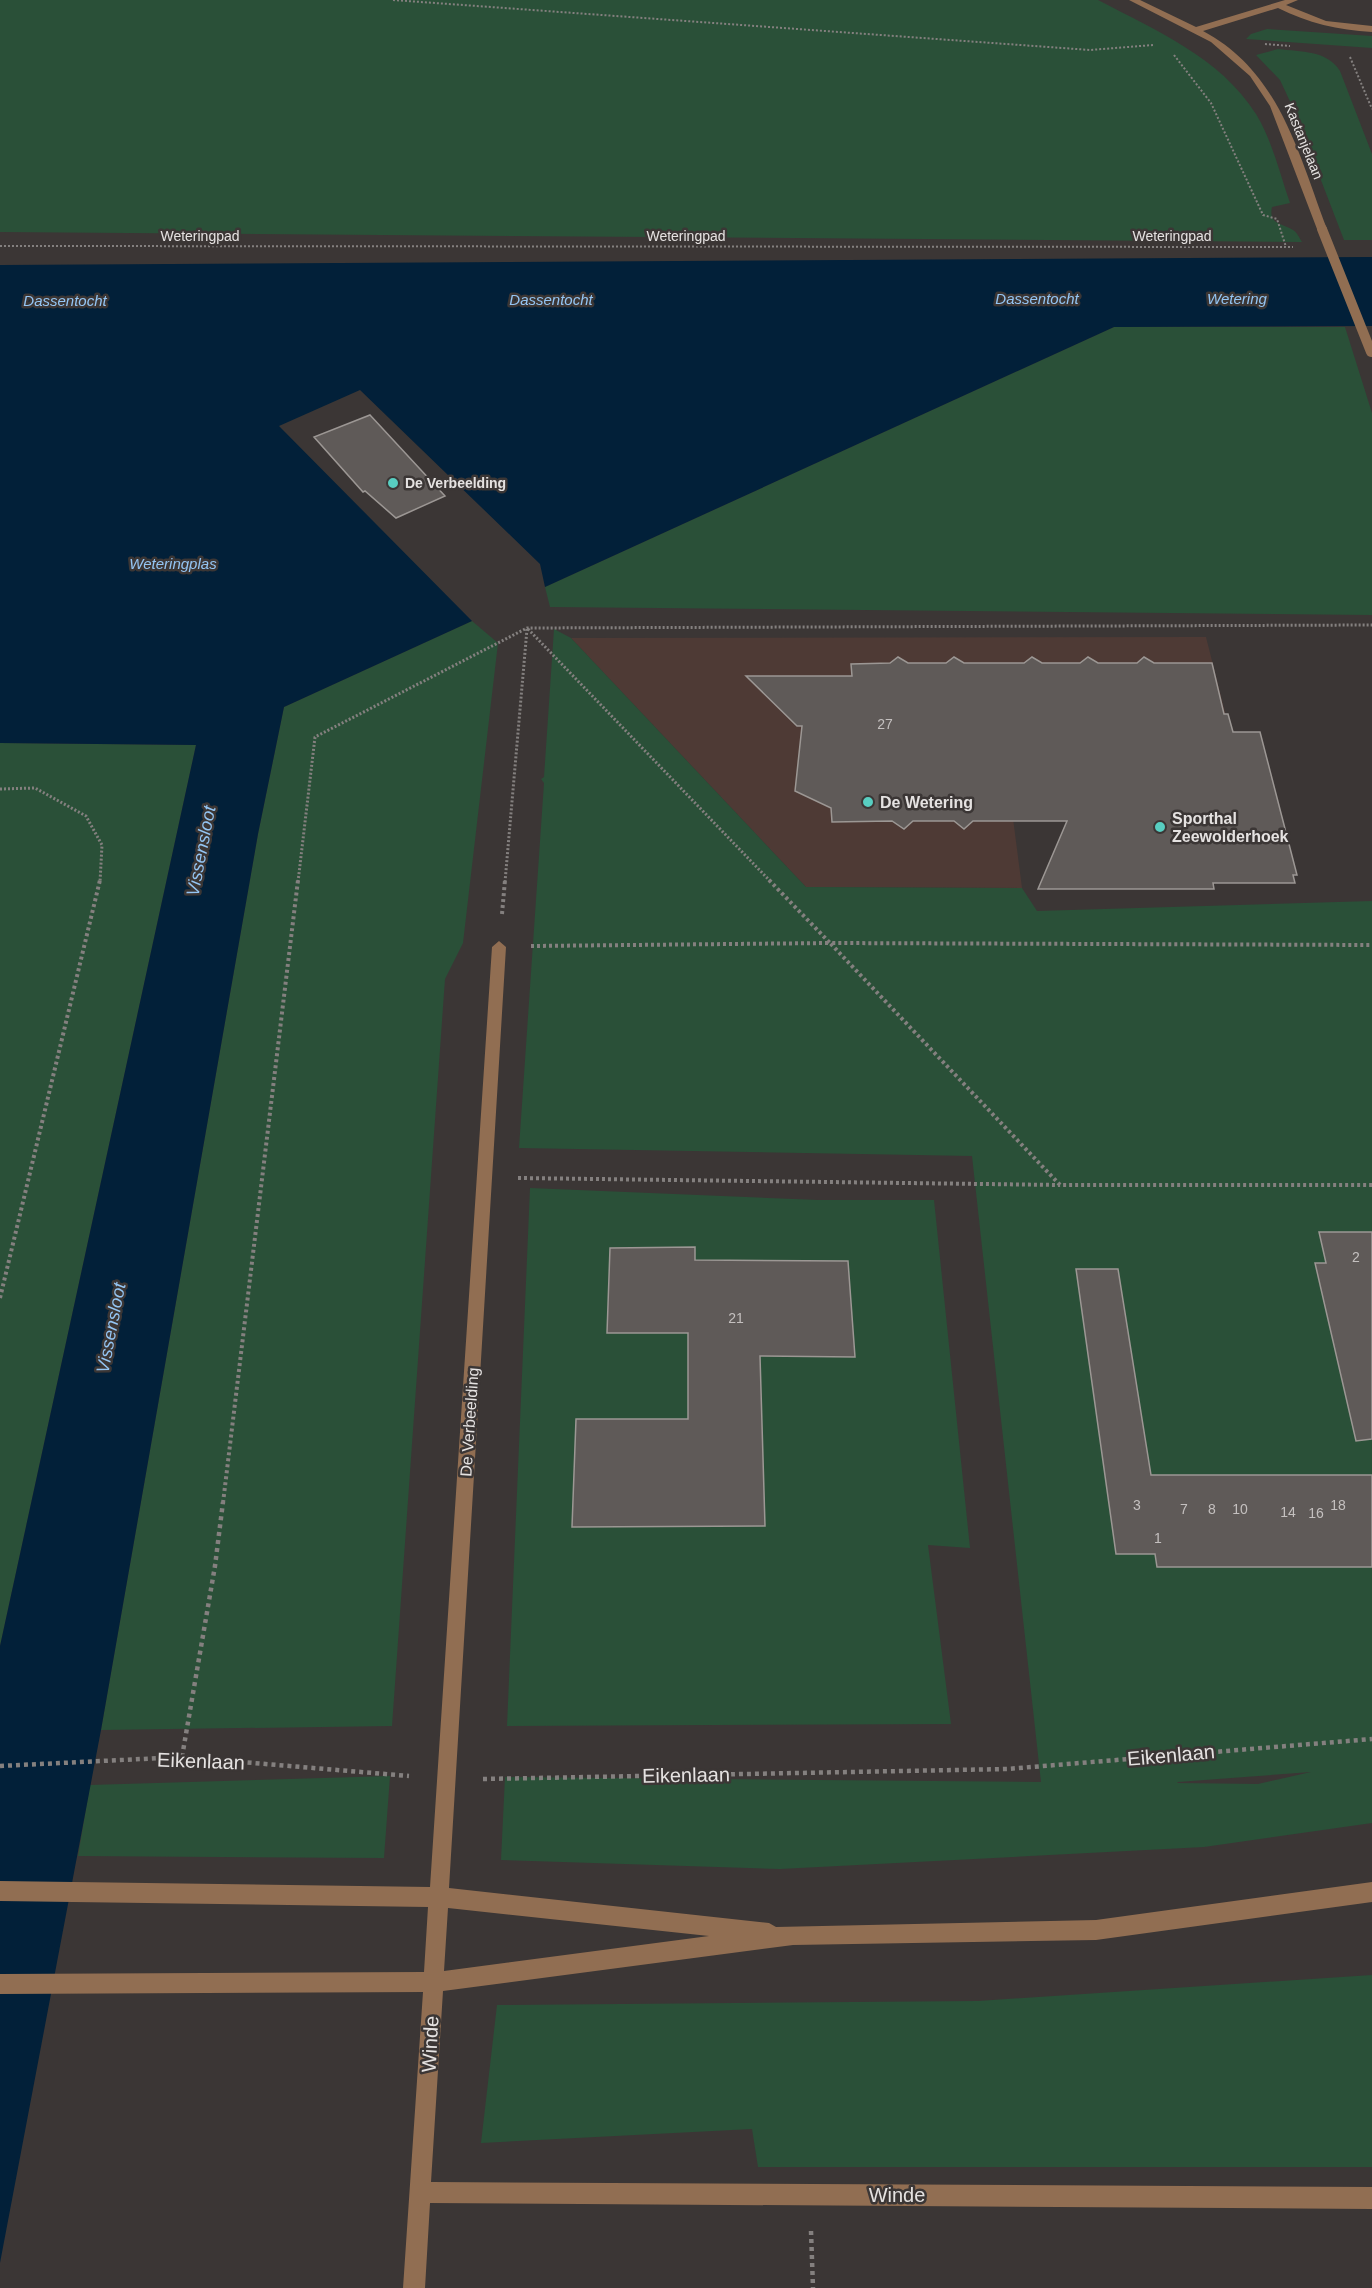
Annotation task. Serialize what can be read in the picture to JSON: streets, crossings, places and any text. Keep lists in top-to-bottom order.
{
  "streets": {
    "street": ["Kastanjelaan", "De Verbeelding", "Winde"],
    "path": ["Weteringpad", "Eikenlaan"]
  },
  "crossings": [
    ["De Verbeelding", "Eikenlaan"],
    ["De Verbeelding", "Winde"]
  ],
  "water": [
    "Dassentocht",
    "Wetering",
    "Weteringplas",
    "Vissensloot"
  ],
  "places": ["De Verbeelding", "De Wetering", "Sporthal Zeewolderhoek"],
  "house_numbers": [
    "27",
    "2",
    "21",
    "3",
    "18",
    "7",
    "8",
    "10",
    "14",
    "16",
    "1"
  ]
}
